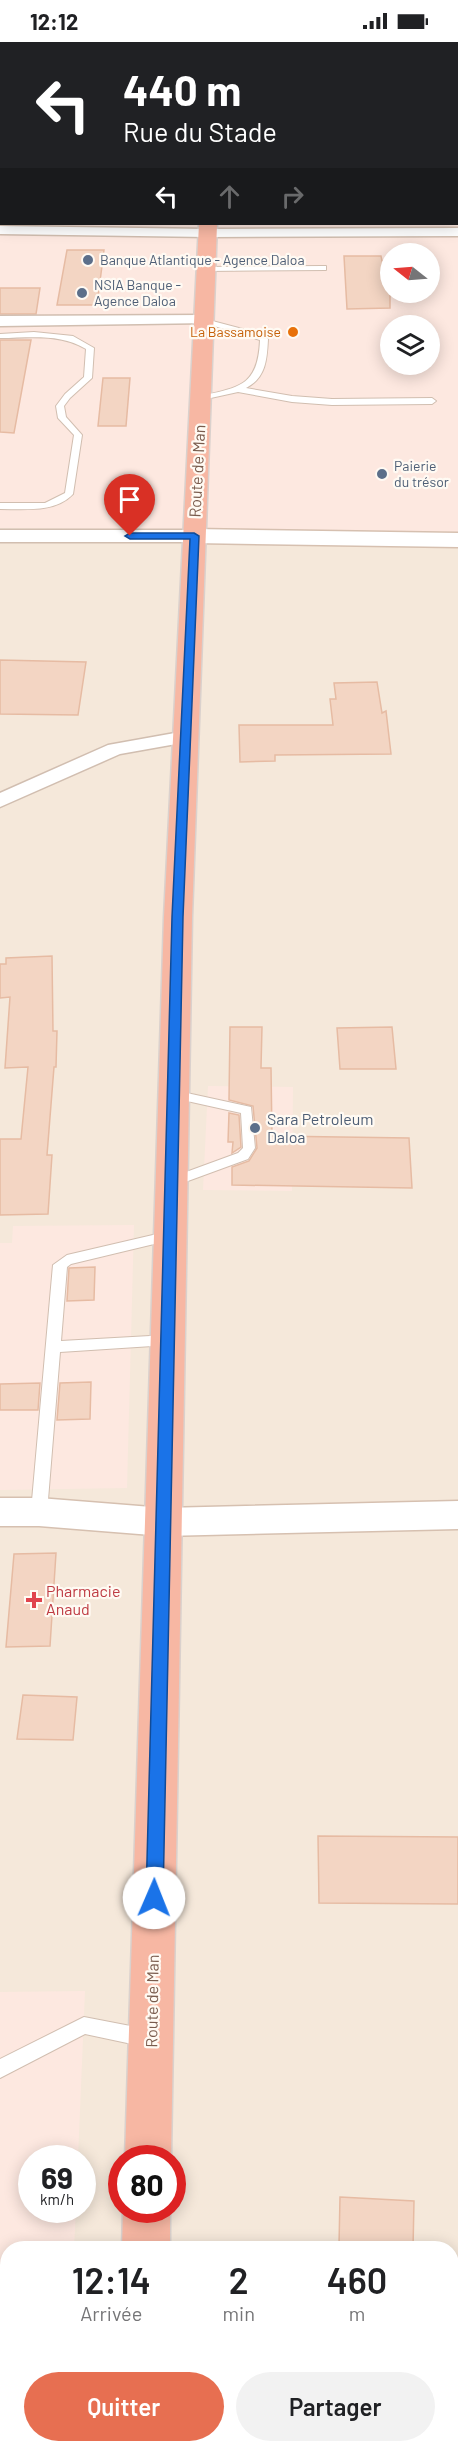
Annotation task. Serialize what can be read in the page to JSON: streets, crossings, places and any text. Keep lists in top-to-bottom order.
{
  "streets": {
    "highway": ["Route de Man"]
  },
  "places": {
    "other": [
      "Banque Atlantique - Agence Daloa",
      "NSIA Banque - Agence Daloa",
      "La Bassamoise",
      "Paierie du trésor",
      "Sara Petroleum Daloa"
    ],
    "health": ["Pharmacie Anaud"]
  },
  "north": "left",
  "page": {
    "status": "12:12",
    "turn": ["440 m", "Rue du Stade"],
    "speed": "69 km/h",
    "limit": "80",
    "eta": [
      "12:14",
      "Arrivée",
      "2",
      "min",
      "460",
      "m"
    ],
    "buttons": ["Quitter", "Partager"]
  }
}
